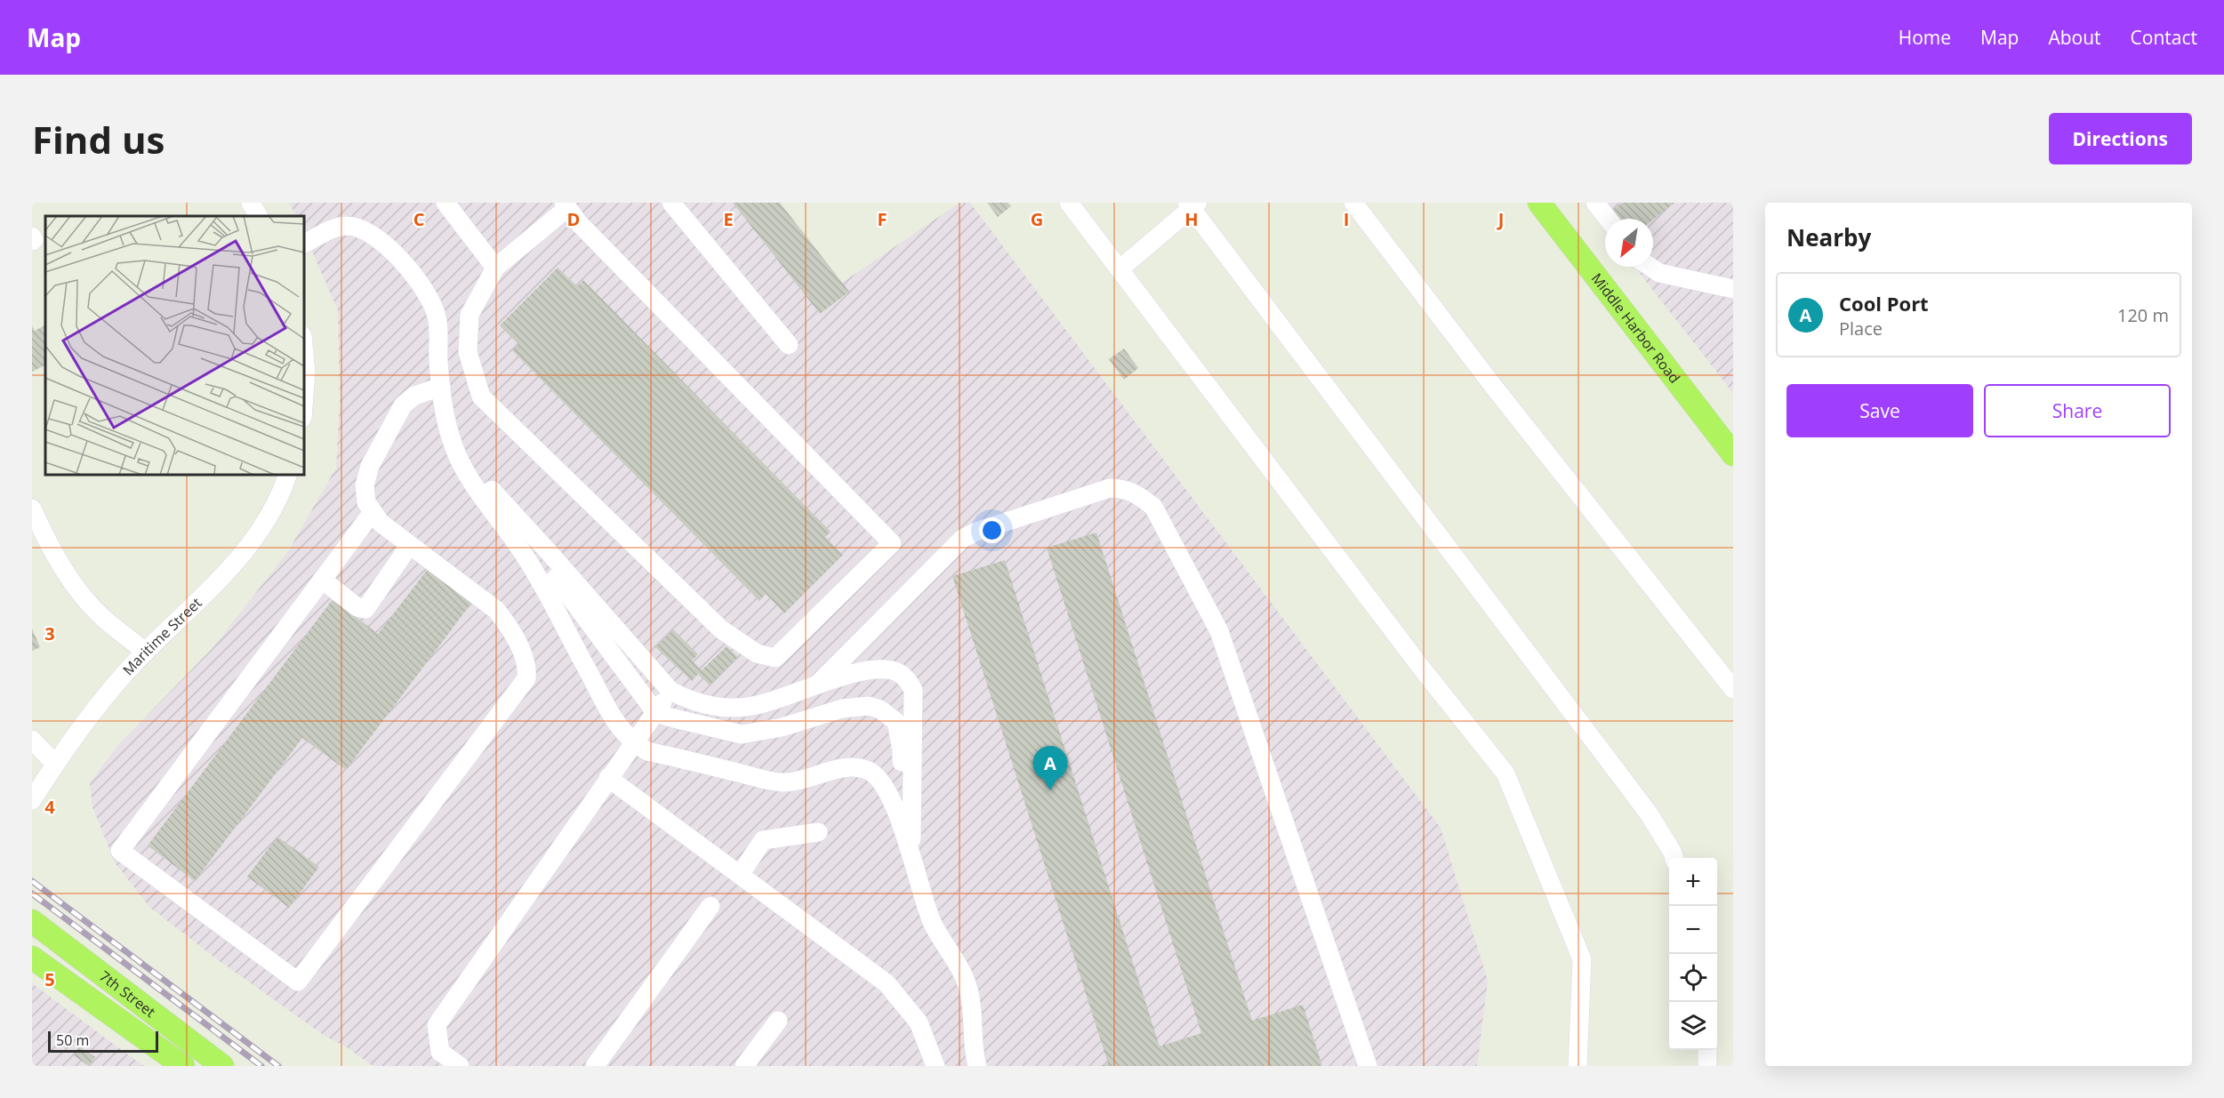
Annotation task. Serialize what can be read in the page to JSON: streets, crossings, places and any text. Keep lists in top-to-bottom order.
{
  "streets": {
    "main road": ["Middle Harbor Road", "7th Street"],
    "street": ["Maritime Street"]
  },
  "scale_bar": "50 m",
  "north": "bottom left",
  "page": {
    "header": "Map",
    "nav": [
      "Home",
      "Map",
      "About",
      "Contact"
    ],
    "buttons": [
      "Directions",
      ["Save", "Share"]
    ],
    "title": "Find us",
    "heading": "Nearby",
    "list": [
      {
        "mark": "A",
        "name": "Cool Port",
        "note": "Place",
        "value": "120 m"
      }
    ],
    "pins": "A",
    "map_buttons": ["+", "−"],
    "scale": "50 m"
  },
  "grid": {
    "columns": [
      "C",
      "D",
      "E",
      "F",
      "G",
      "H",
      "I",
      "J"
    ],
    "rows": ["3", "4", "5"]
  }
}
